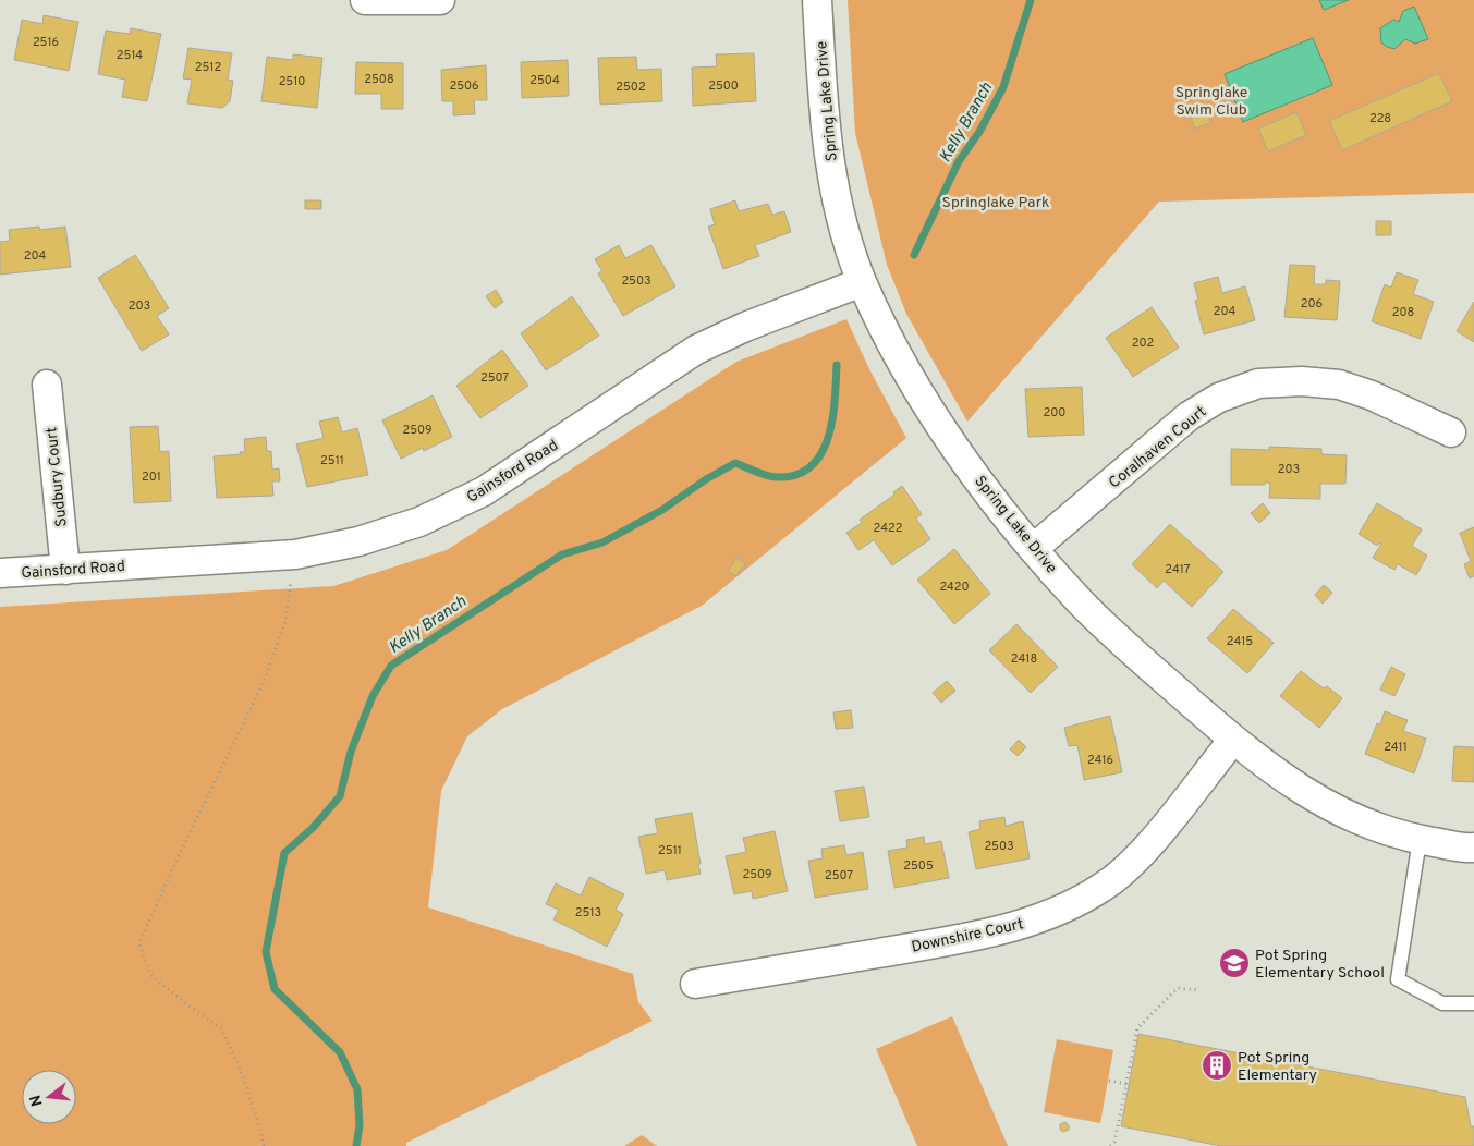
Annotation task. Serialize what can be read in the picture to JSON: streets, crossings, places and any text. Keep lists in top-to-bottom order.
{
  "streets": {
    "street": [
      "Spring Lake Drive",
      "Coralhaven Court",
      "Gainsford Road",
      "Sudbury Court",
      "Downshire Court"
    ]
  },
  "crossings": [
    ["Spring Lake Drive", "Coralhaven Court"],
    ["Spring Lake Drive", "Gainsford Road"],
    ["Spring Lake Drive", "Downshire Court"],
    ["Gainsford Road", "Sudbury Court"]
  ],
  "water": ["Kelly Branch"],
  "parks": ["Springlake Swim Club", "Springlake Park"],
  "places": {
    "school or university": ["Pot Spring Elementary School"],
    "building": ["Pot Spring Elementary"]
  },
  "house_numbers": [
    "2516",
    "2514",
    "2512",
    "2508",
    "2504",
    "2510",
    "2506",
    "2500",
    "2502",
    "228",
    "204",
    "2503",
    "206",
    "203",
    "204",
    "208",
    "202",
    "2507",
    "200",
    "2509",
    "2511",
    "203",
    "201",
    "2422",
    "2417",
    "2420",
    "2415",
    "2418",
    "2411",
    "2416",
    "2503",
    "2511",
    "2505",
    "2509",
    "2507",
    "2513"
  ],
  "north": "left"
}
